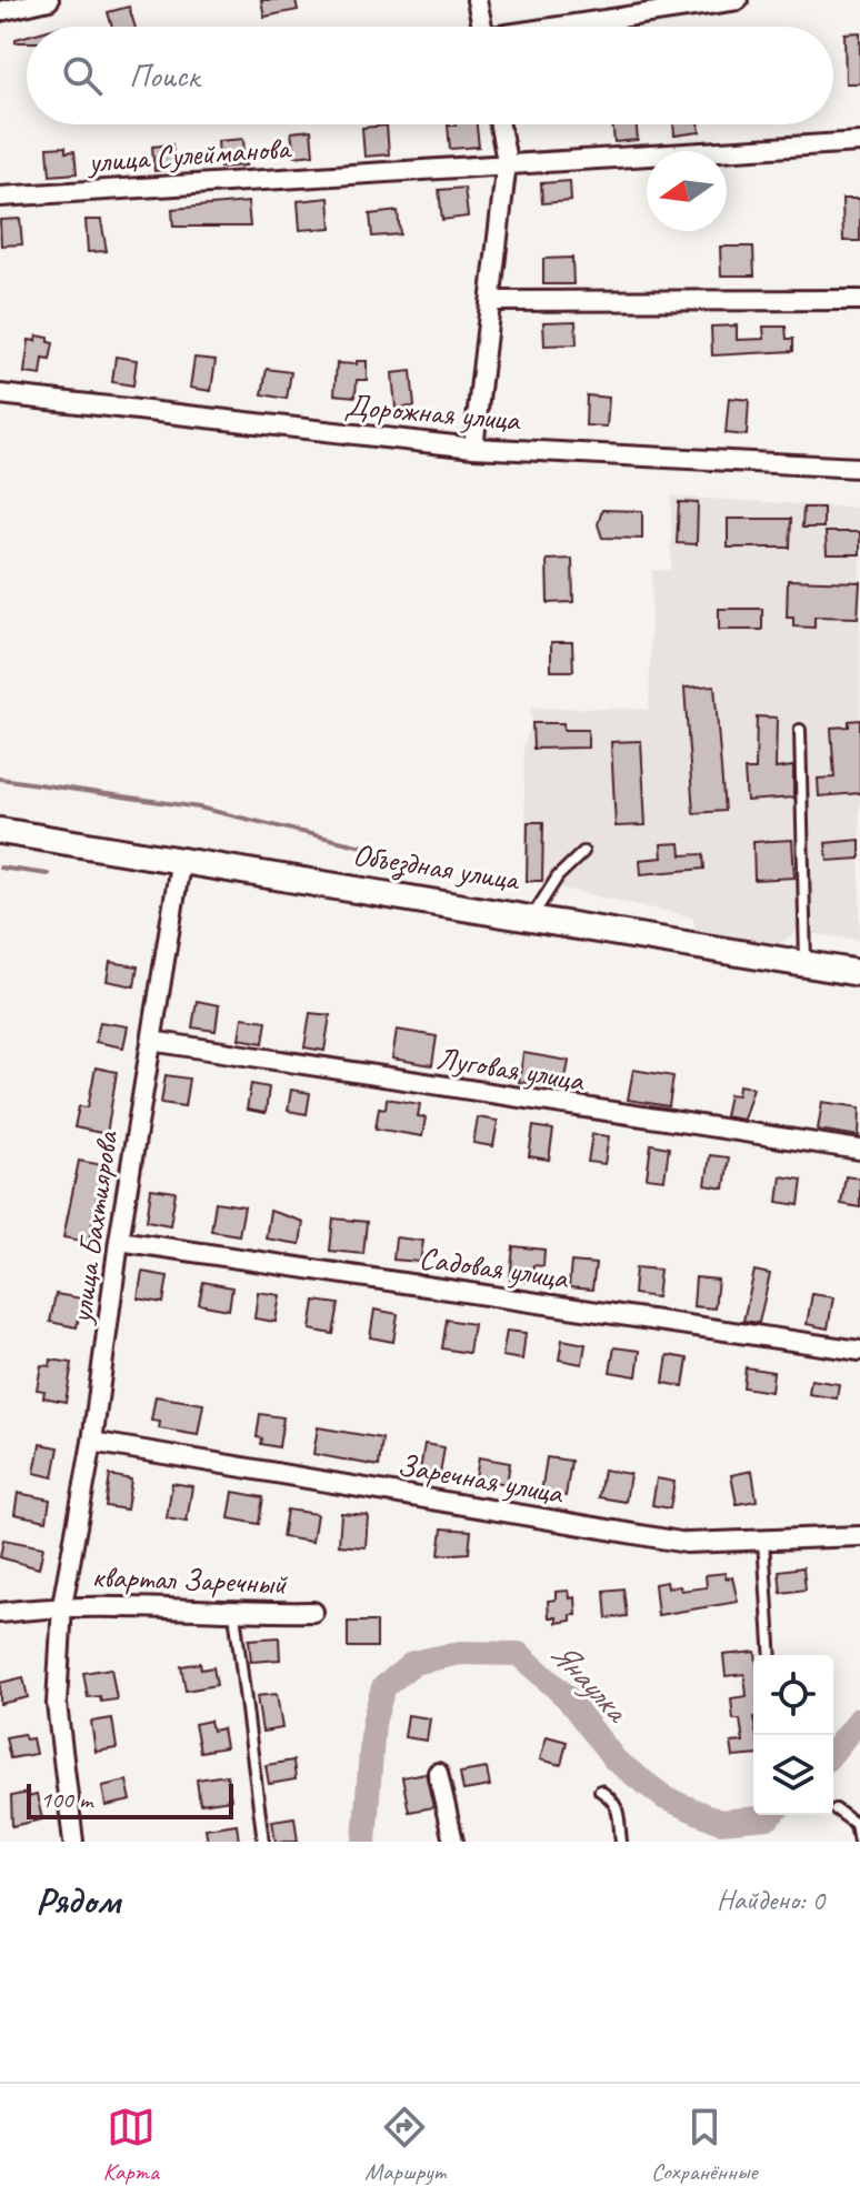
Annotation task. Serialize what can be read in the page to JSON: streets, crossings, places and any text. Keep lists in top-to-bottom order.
{
  "streets": {
    "main road": ["Объездная улица"],
    "street": [
      "улица Сулейманова",
      "Дорожная улица",
      "Луговая улица",
      "улица Бахтиярова",
      "Садовая улица",
      "Заречная улица",
      "квартал Заречный"
    ]
  },
  "crossings": [
    ["Объездная улица", "улица Бахтиярова"],
    ["Луговая улица", "улица Бахтиярова"],
    ["улица Бахтиярова", "Садовая улица"],
    ["улица Бахтиярова", "Заречная улица"],
    ["улица Бахтиярова", "квартал Заречный"]
  ],
  "water": ["Янаулка"],
  "scale_bar": "100 m",
  "north": "left",
  "page": {
    "search": "Поиск",
    "scale": "100 m",
    "heading": ["Рядом", "Найдено: 0"],
    "nav": ["Карта", "Маршрут", "Сохранённые"]
  }
}
